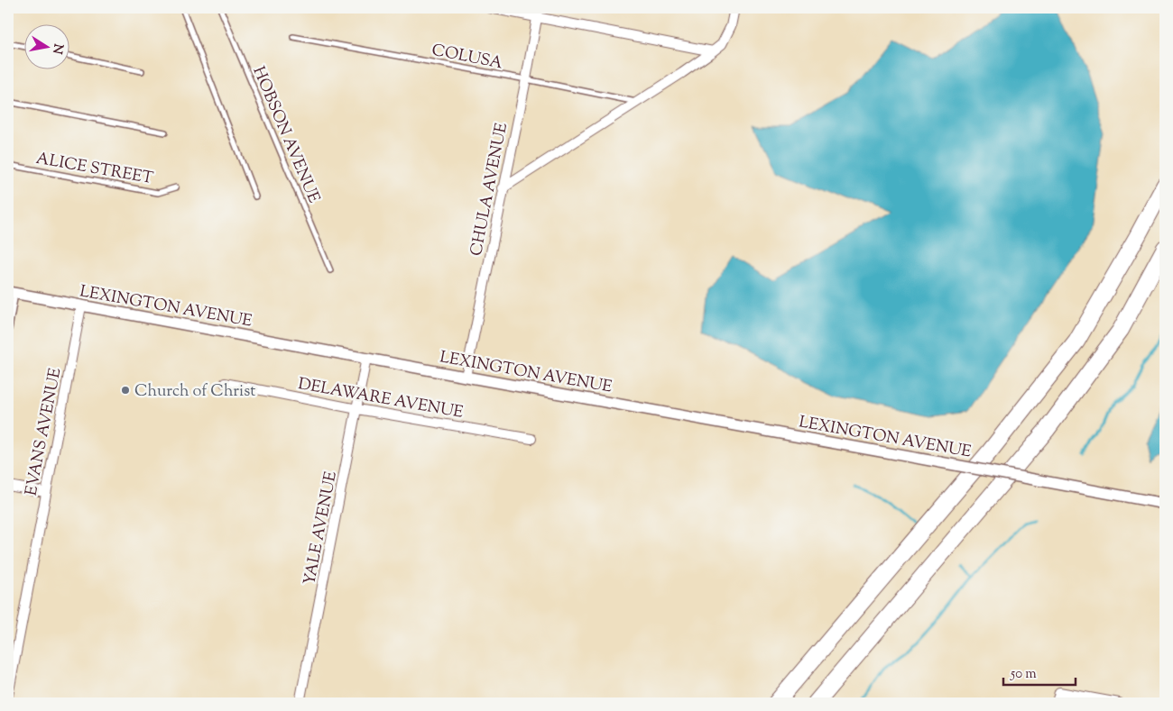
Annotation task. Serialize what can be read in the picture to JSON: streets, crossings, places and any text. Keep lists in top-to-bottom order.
{
  "streets": {
    "street": [
      "CHULA AVENUE",
      "LEXINGTON AVENUE",
      "DELAWARE AVENUE",
      "EVANS AVENUE",
      "YALE AVENUE"
    ],
    "lane": ["COLUSA", "HOBSON AVENUE", "ALICE STREET"]
  },
  "crossings": [
    ["COLUSA", "CHULA AVENUE"],
    ["CHULA AVENUE", "LEXINGTON AVENUE"],
    ["LEXINGTON AVENUE", "EVANS AVENUE"],
    ["LEXINGTON AVENUE", "YALE AVENUE"],
    ["DELAWARE AVENUE", "YALE AVENUE"]
  ],
  "places": ["Church of Christ"],
  "scale_bar": "50 m",
  "north": "right"
}
